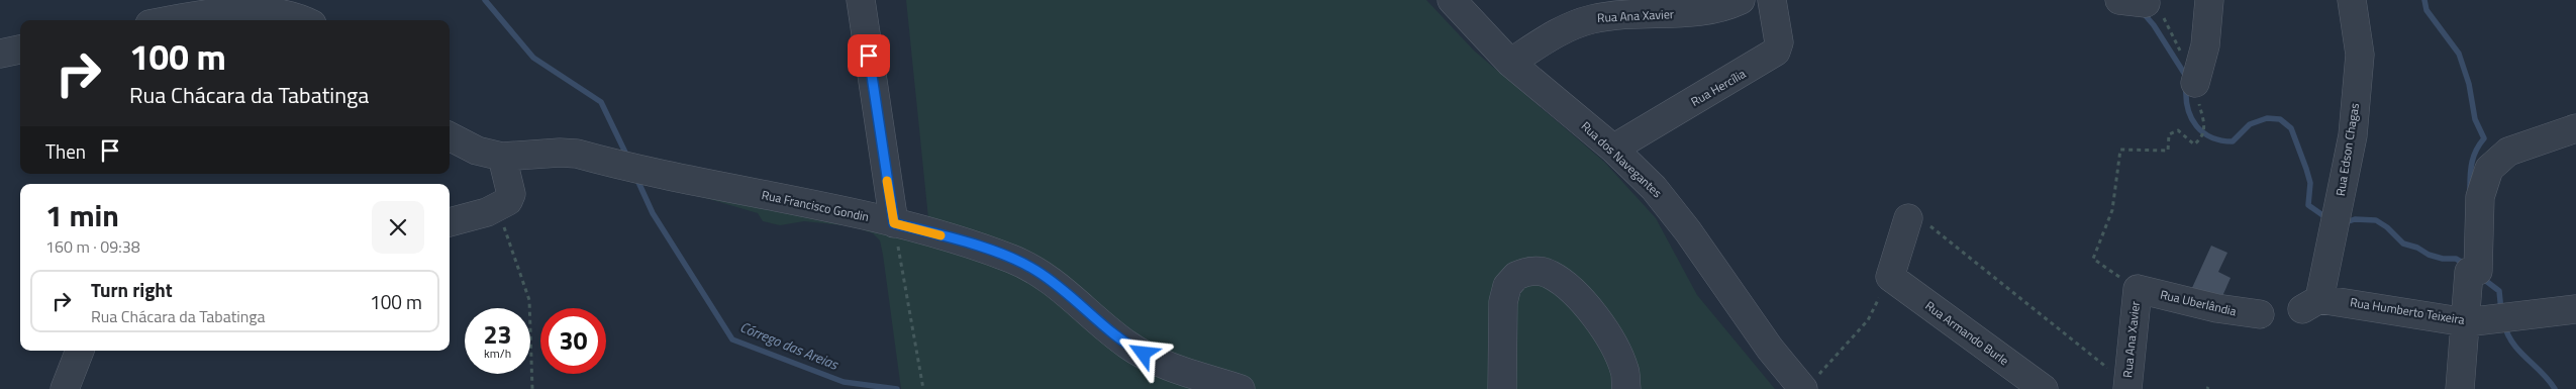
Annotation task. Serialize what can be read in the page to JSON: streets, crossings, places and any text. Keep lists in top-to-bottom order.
{
  "streets": {
    "street": [
      "Rua Ana Xavier",
      "Rua Hercília",
      "Rua Edson Chagas",
      "Rua dos Navegantes",
      "Rua Francisco Gondin",
      "Rua Uberlândia",
      "Rua Humberto Teixeira",
      "Rua Armando Burle"
    ]
  },
  "crossings": [
    ["Rua Ana Xavier", "Rua dos Navegantes"],
    ["Rua Ana Xavier", "Rua Uberlândia"],
    ["Rua Hercília", "Rua dos Navegantes"],
    ["Rua Edson Chagas", "Rua Humberto Teixeira"]
  ],
  "water": ["Córrego das Areias"],
  "page": {
    "turn": ["100 m", "Rua Chácara da Tabatinga"],
    "then": "Then",
    "heading": ["1 min", "160 m · 09:38"],
    "list": [
      {
        "name": "Turn right",
        "note": "Rua Chácara da Tabatinga",
        "value": "100 m"
      }
    ],
    "speed": "23 km/h",
    "limit": "30"
  }
}
